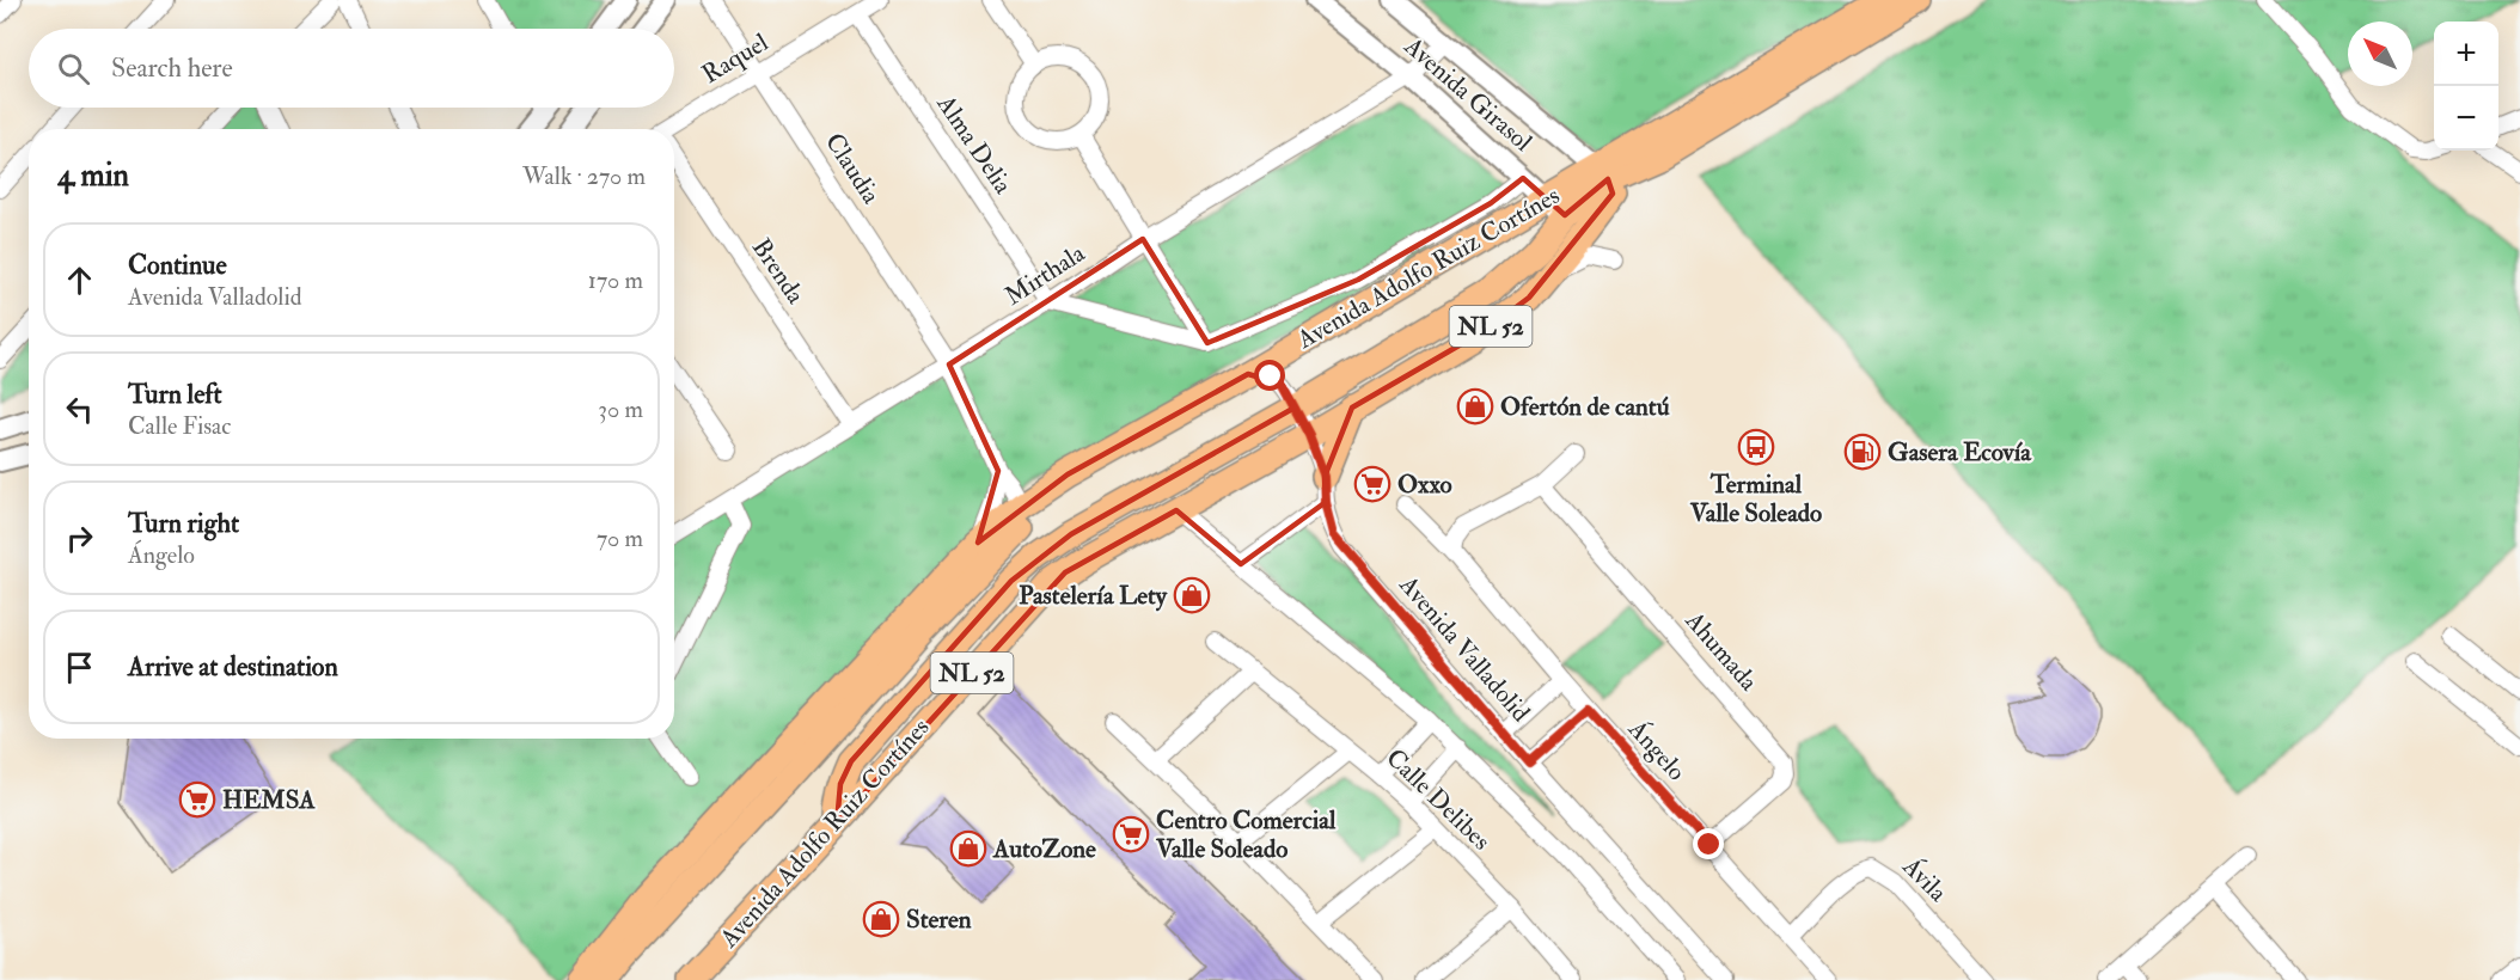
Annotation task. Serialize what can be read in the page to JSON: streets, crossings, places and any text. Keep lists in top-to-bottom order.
{
  "streets": {
    "main road": ["Avenida Adolfo Ruiz Cortínes", "NL 52"],
    "street": [
      "Raquel",
      "Avenida Girasol",
      "Alma Delia",
      "Claudia",
      "Brenda",
      "Mirthala",
      "Avenida Valladolid",
      "Ahumada",
      "Ángelo",
      "Calle Delibes",
      "Ávila"
    ]
  },
  "crossings": [
    ["Raquel", "Alma Delia"],
    ["Raquel", "Claudia"],
    ["Avenida Girasol", "Avenida Adolfo Ruiz Cortínes"],
    ["Avenida Girasol", "Mirthala"],
    ["Alma Delia", "Mirthala"],
    ["Claudia", "Avenida Adolfo Ruiz Cortínes"],
    ["Claudia", "Mirthala"],
    ["Avenida Adolfo Ruiz Cortínes", "Avenida Valladolid"],
    ["Brenda", "Mirthala"],
    ["Ahumada", "Ángelo"],
    ["Ángelo", "Ávila"]
  ],
  "places": {
    "shop": [
      "Ofertón de cantú",
      "Pastelería Lety",
      "AutoZone",
      "Steren"
    ],
    "bus stop": ["Terminal Valle Soleado"],
    "fuel station": ["Gasera Ecovía"],
    "supermarket": ["Oxxo", "HEMSA", "Centro Comercial Valle Soleado"]
  },
  "north": "top left",
  "page": {
    "map_buttons": ["+", "−"],
    "search": "Search here",
    "heading": ["4 min", "Walk · 270 m"],
    "list": [
      ["Continue", "Avenida Valladolid", "170 m"],
      ["Turn left", "Calle Fisac", "30 m"],
      ["Turn right", "Ángelo", "70 m"],
      "Arrive at destination"
    ]
  }
}
